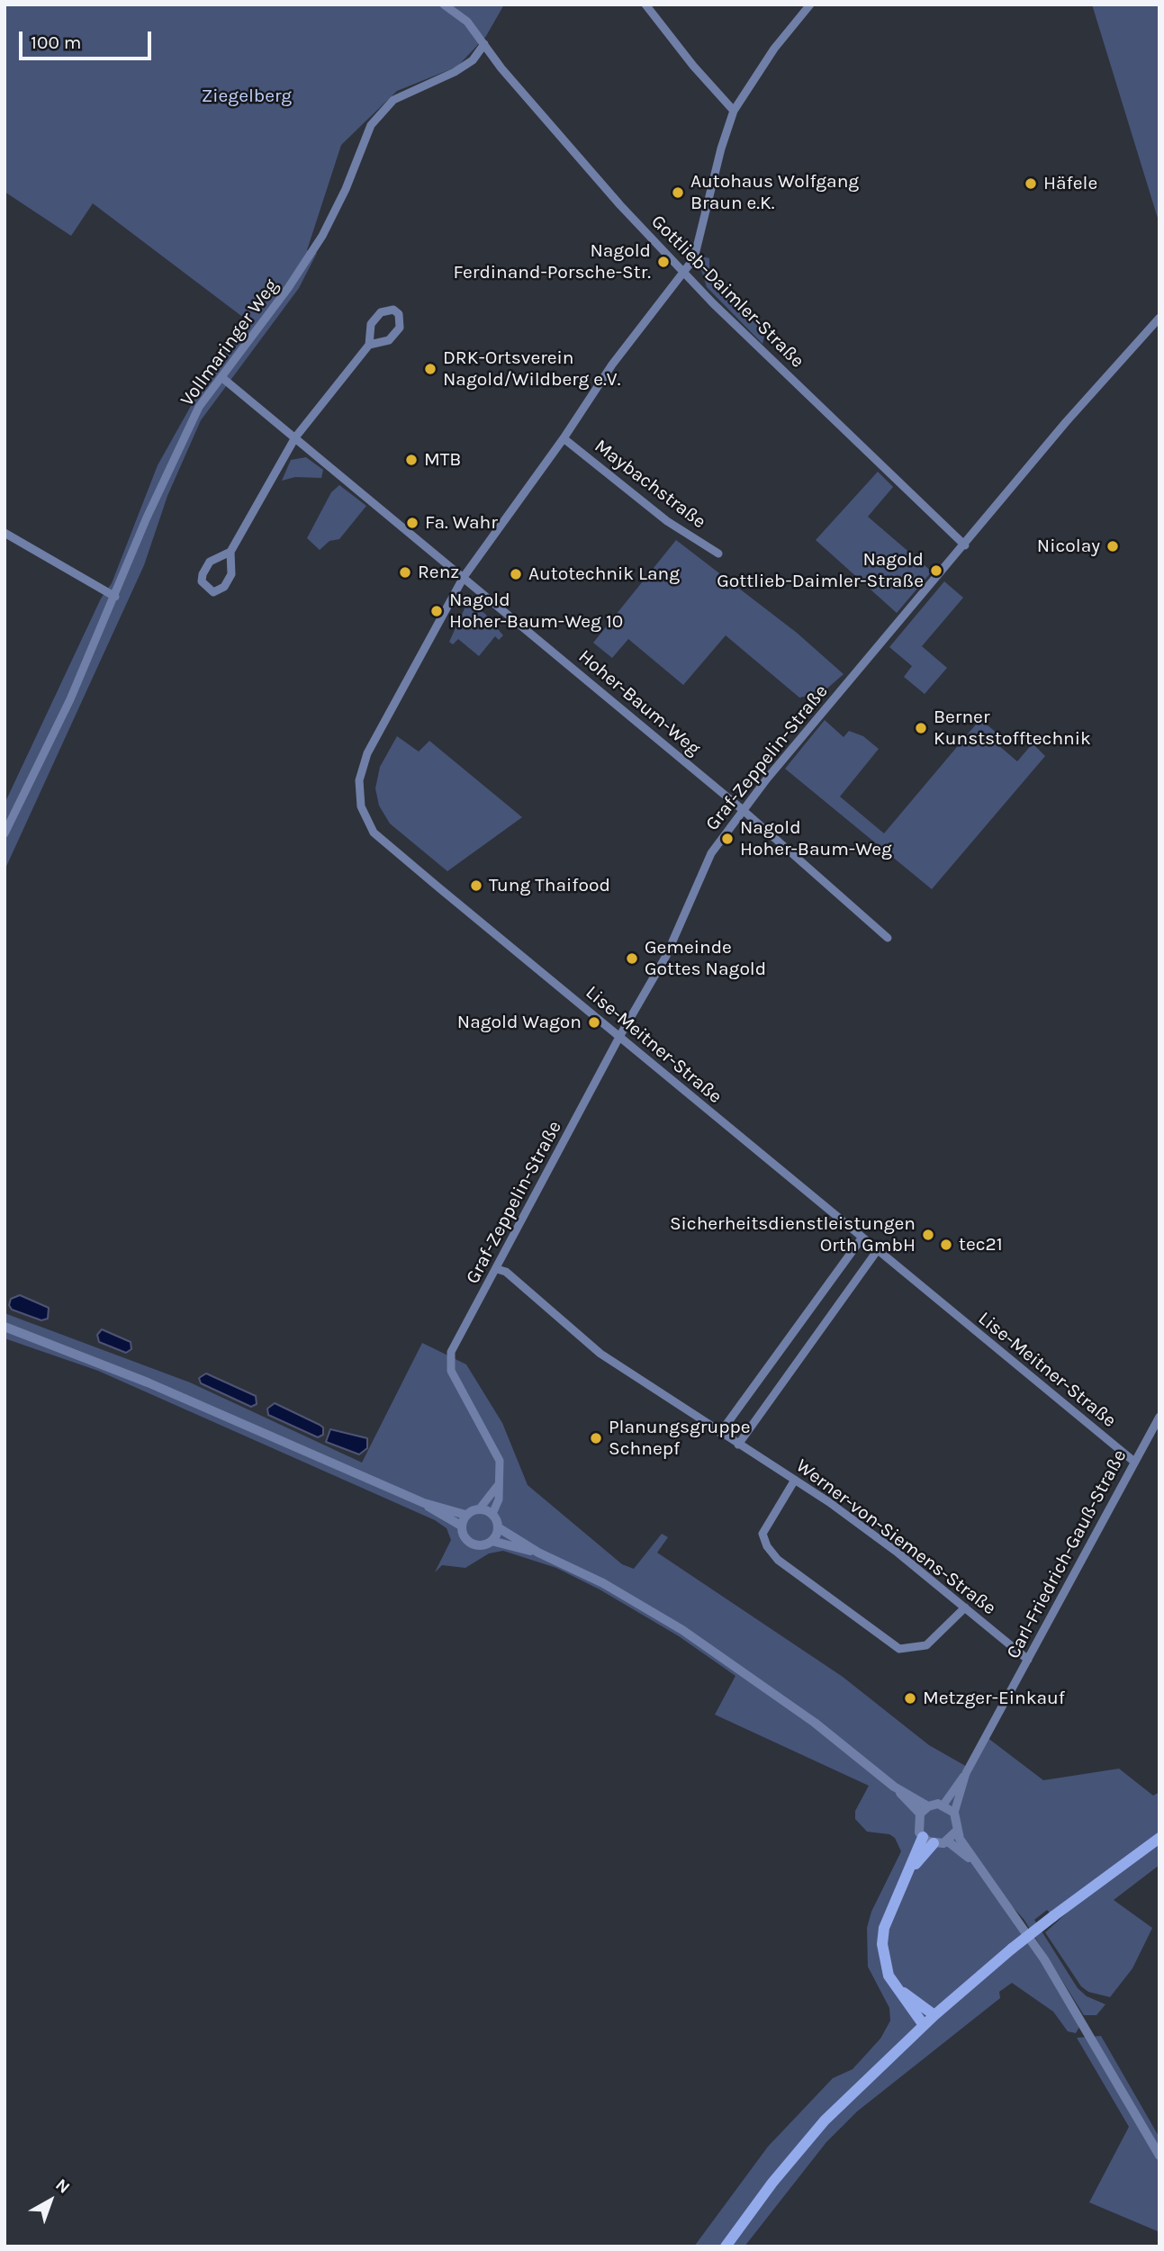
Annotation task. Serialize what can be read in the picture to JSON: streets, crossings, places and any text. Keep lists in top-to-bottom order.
{
  "streets": {
    "street": [
      "Gottlieb-Daimler-Straße",
      "Vollmaringer Weg",
      "Maybachstraße",
      "Hoher-Baum-Weg",
      "Graf-Zeppelin-Straße",
      "Lise-Meitner-Straße",
      "Werner-von-Siemens-Straße",
      "Carl-Friedrich-Gauß-Straße"
    ]
  },
  "crossings": [
    ["Gottlieb-Daimler-Straße", "Vollmaringer Weg"],
    ["Gottlieb-Daimler-Straße", "Graf-Zeppelin-Straße"],
    ["Gottlieb-Daimler-Straße", "Lise-Meitner-Straße"],
    ["Vollmaringer Weg", "Hoher-Baum-Weg"],
    ["Maybachstraße", "Lise-Meitner-Straße"],
    ["Hoher-Baum-Weg", "Graf-Zeppelin-Straße"],
    ["Hoher-Baum-Weg", "Lise-Meitner-Straße"],
    ["Graf-Zeppelin-Straße", "Lise-Meitner-Straße"],
    ["Graf-Zeppelin-Straße", "Werner-von-Siemens-Straße"],
    ["Lise-Meitner-Straße", "Carl-Friedrich-Gauß-Straße"],
    ["Werner-von-Siemens-Straße", "Carl-Friedrich-Gauß-Straße"]
  ],
  "parks": ["Ziegelberg"],
  "places": [
    "Häfele",
    "Autohaus Wolfgang Braun e.K.",
    "Nagold Ferdinand-Porsche-Str.",
    "DRK-Ortsverein Nagold/Wildberg e.V.",
    "MTB",
    "Fa. Wahr",
    "Nicolay",
    "Nagold Gottlieb-Daimler-Straße",
    "Renz",
    "Autotechnik Lang",
    "Nagold Hoher-Baum-Weg 10",
    "Berner Kunststofftechnik",
    "Nagold Hoher-Baum-Weg",
    "Tung Thaifood",
    "Gemeinde Gottes Nagold",
    "Nagold Wagon",
    "Sicherheitsdienstleistungen Orth GmbH",
    "tec21",
    "Planungsgruppe Schnepf",
    "Metzger-Einkauf"
  ],
  "scale_bar": "100 m",
  "north": "top right"
}
